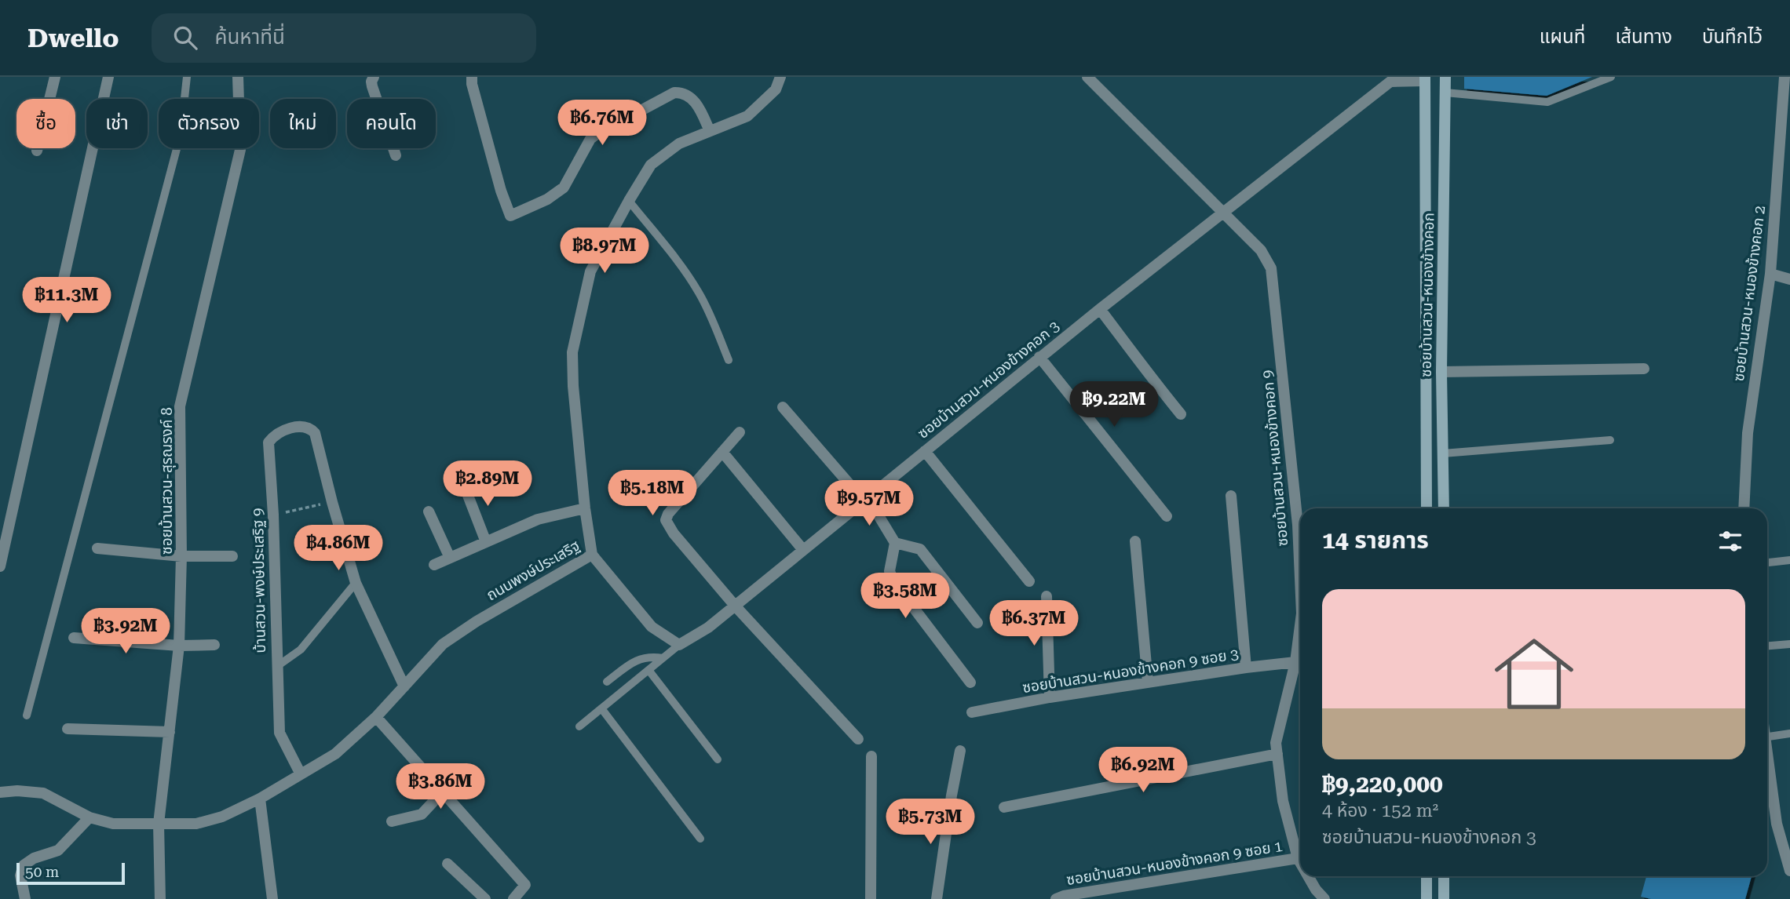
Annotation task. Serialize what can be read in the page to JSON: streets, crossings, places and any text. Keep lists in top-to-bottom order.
{
  "streets": {
    "main road": ["ซอยบ้านสวน-หนองข้างคอก"],
    "street": [
      "ซอยบ้านสวน-หนองข้างคอก 2",
      "ซอยบ้านสวน-หนองข้างคอก 3",
      "ซอยบ้านสวน-หนองข้างคอก 9",
      "ซอยบ้านสวน-สุรณรงค์ 8",
      "ถนนพงษ์ประเสริฐ",
      "บ้านสวน-พงษ์ประเสริฐ 9",
      "ซอยบ้านสวน-หนองข้างคอก 9 ซอย 3",
      "ซอยบ้านสวน-หนองข้างคอก 9 ซอย 1"
    ]
  },
  "crossings": [
    ["ซอยบ้านสวน-หนองข้างคอก", "ซอยบ้านสวน-หนองข้างคอก 3"],
    ["ซอยบ้านสวน-หนองข้างคอก 3", "ซอยบ้านสวน-หนองข้างคอก 9"],
    ["ซอยบ้านสวน-หนองข้างคอก 9", "ซอยบ้านสวน-หนองข้างคอก 9 ซอย 3"],
    ["ซอยบ้านสวน-หนองข้างคอก 9", "ซอยบ้านสวน-หนองข้างคอก 9 ซอย 1"],
    ["ซอยบ้านสวน-สุรณรงค์ 8", "ถนนพงษ์ประเสริฐ"],
    ["ถนนพงษ์ประเสริฐ", "บ้านสวน-พงษ์ประเสริฐ 9"]
  ],
  "scale_bar": "50 m",
  "page": {
    "header": "Dwello",
    "search": "ค้นหาที่นี่",
    "nav": ["แผนที่", "เส้นทาง", "บันทึกไว้"],
    "chip": [
      "ซื้อ",
      "เช่า",
      "ตัวกรอง",
      "ใหม่",
      "คอนโด"
    ],
    "price": [
      "฿6.76M",
      "฿8.97M",
      "฿11.3M",
      "฿9.22M",
      "฿2.89M",
      "฿5.18M",
      "฿9.57M",
      "฿4.86M",
      "฿3.58M",
      "฿6.37M",
      "฿3.92M",
      "฿6.92M",
      "฿3.86M",
      "฿5.73M"
    ],
    "heading": "14 รายการ",
    "list": [
      {
        "name": "฿9,220,000",
        "note": "4 ห้อง · 152 m² · ซอยบ้านสวน-หนองข้างคอก 3"
      }
    ],
    "scale": "50 m"
  }
}
